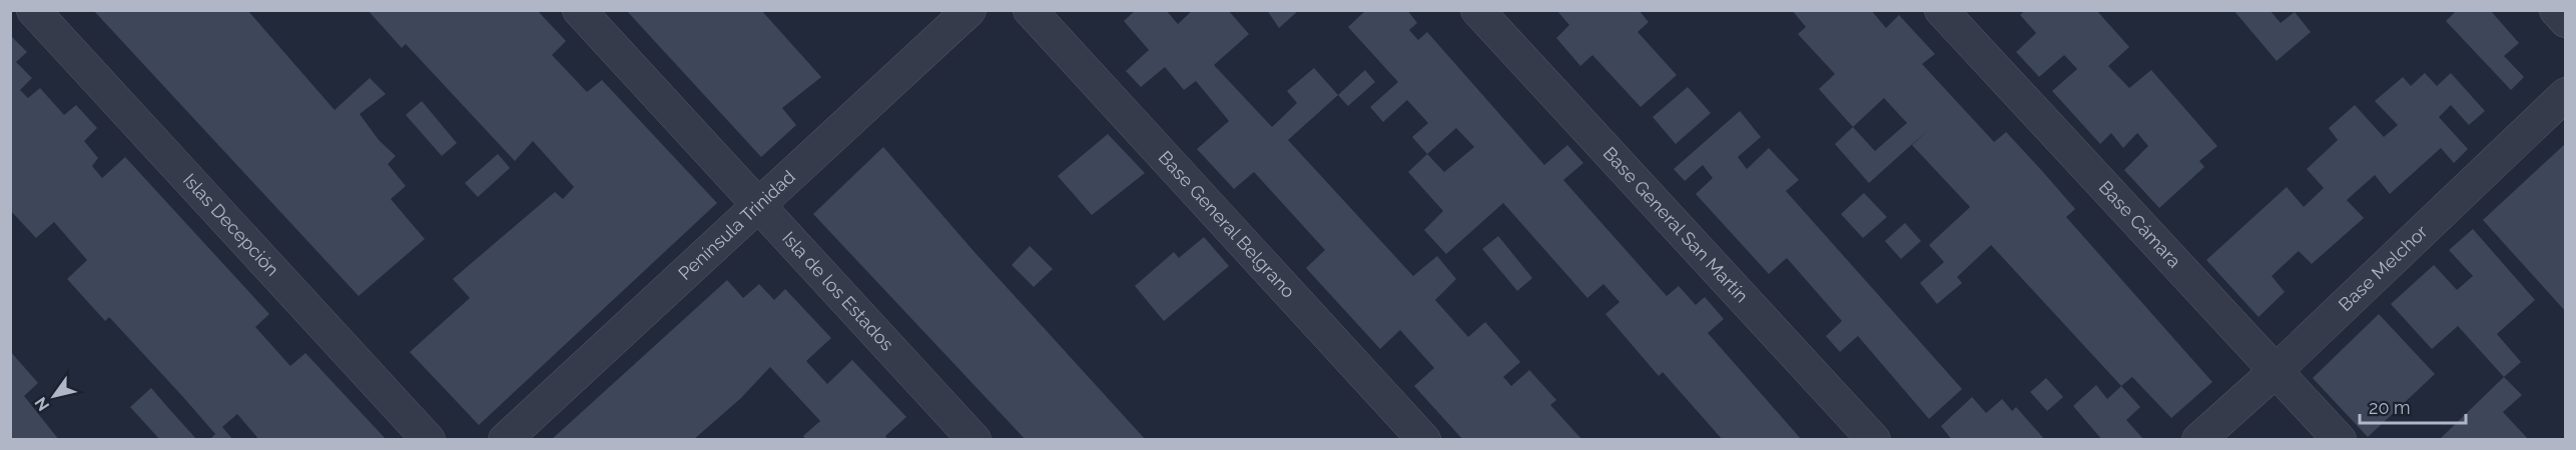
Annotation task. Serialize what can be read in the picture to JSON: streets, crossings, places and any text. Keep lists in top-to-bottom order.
{
  "streets": {
    "street": [
      "Base Cámara",
      "Islas Decepción",
      "Base General Belgrano",
      "Base General San Martín",
      "Península Trinidad",
      "Base Melchor",
      "Isla de los Estados"
    ]
  },
  "crossings": [
    ["Base Cámara", "Base Melchor"],
    ["Península Trinidad", "Isla de los Estados"]
  ],
  "scale_bar": "20 m",
  "north": "bottom left"
}
